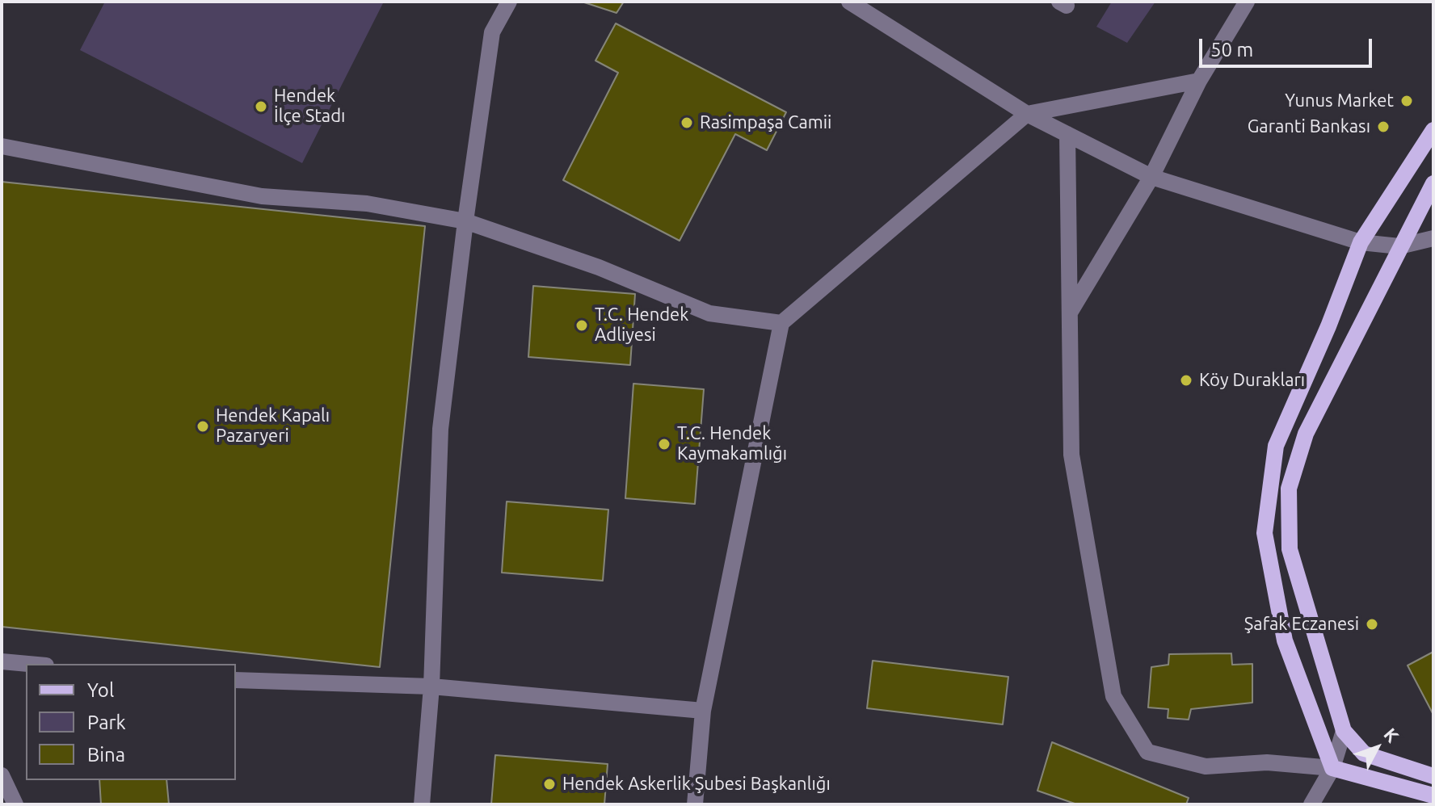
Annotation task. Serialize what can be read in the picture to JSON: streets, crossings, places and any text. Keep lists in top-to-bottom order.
{
  "places": [
    "Yunus Market",
    "Hendek İlçe Stadı",
    "Rasimpaşa Camii",
    "Garanti Bankası",
    "T.C. Hendek Adliyesi",
    "Köy Durakları",
    "Hendek Kapalı Pazaryeri",
    "T.C. Hendek Kaymakamlığı",
    "Şafak Eczanesi",
    "Hendek Askerlik Şubesi Başkanlığı"
  ],
  "legend": ["Yol", "Park", "Bina"],
  "scale_bar": "50 m",
  "north": "top right"
}
